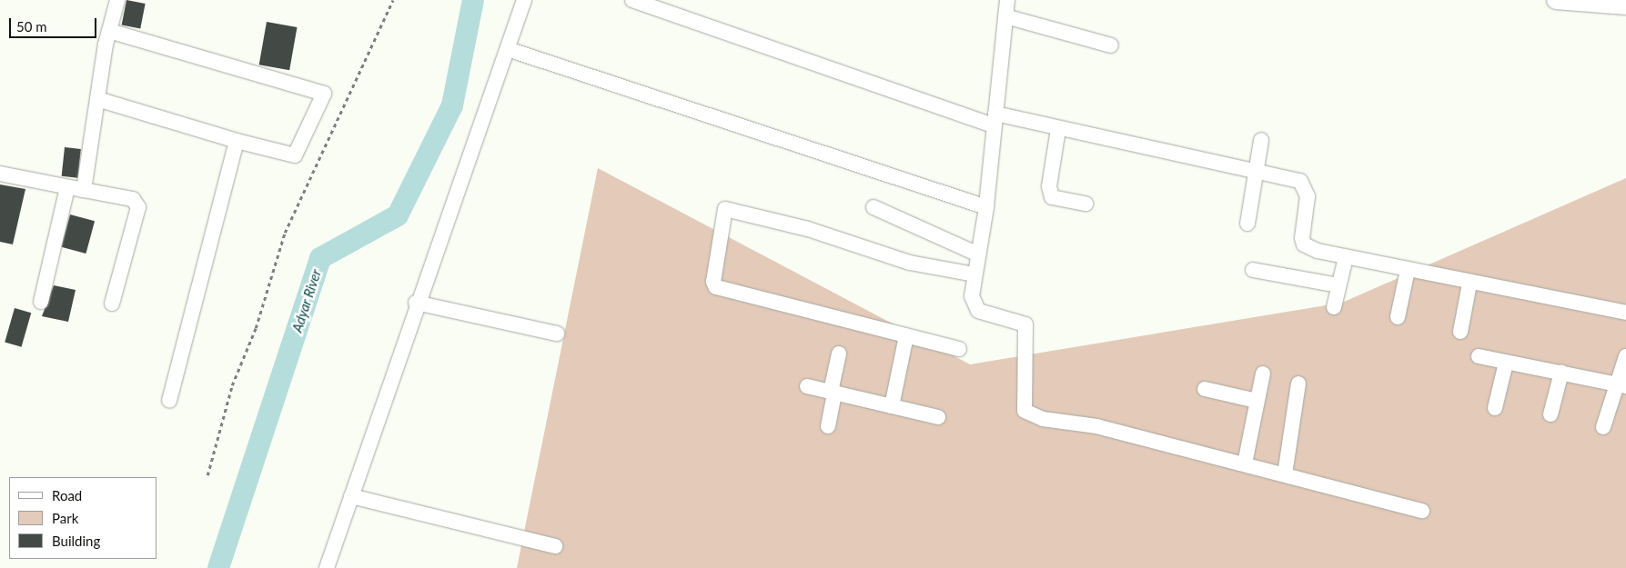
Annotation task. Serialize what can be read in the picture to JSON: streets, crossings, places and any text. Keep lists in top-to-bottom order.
{
  "water": ["Adyar River"],
  "legend": ["Road", "Park", "Building"],
  "scale_bar": "50 m"
}
